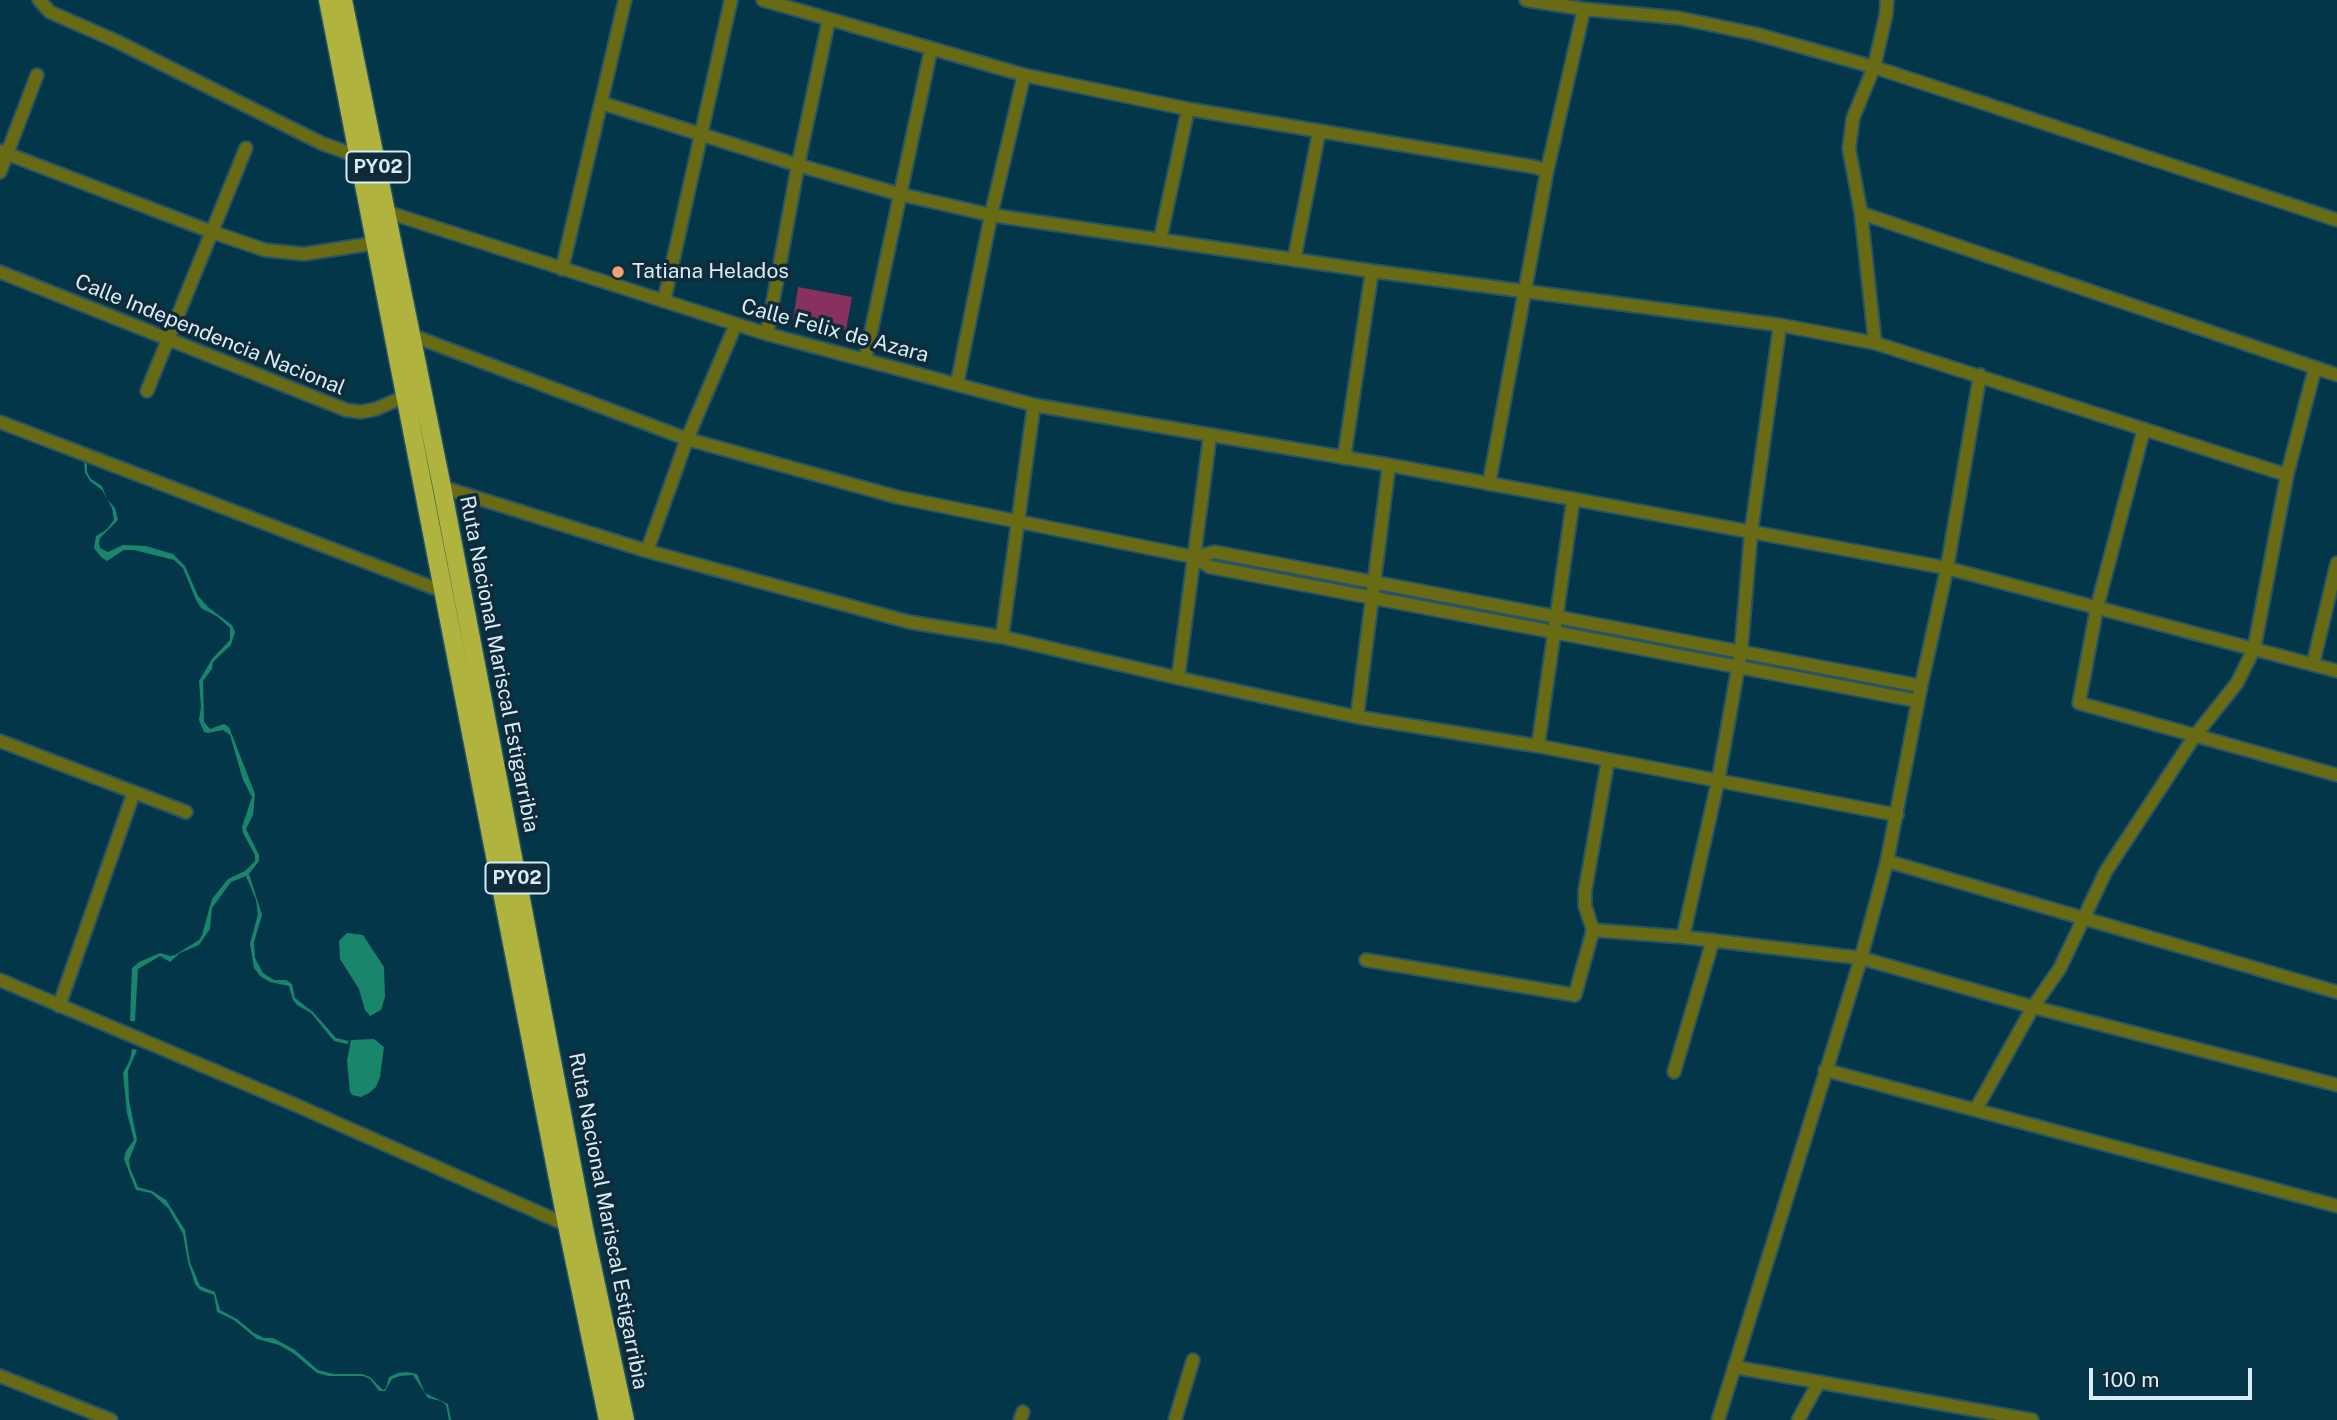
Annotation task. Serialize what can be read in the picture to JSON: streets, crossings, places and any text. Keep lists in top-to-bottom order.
{
  "streets": {
    "highway": ["PY02", "Ruta Nacional Mariscal Estigarribia"],
    "street": ["Calle Felix de Azara", "Calle Independencia Nacional"]
  },
  "crossings": [
    ["Calle Felix de Azara", "Ruta Nacional Mariscal Estigarribia"],
    ["Calle Independencia Nacional", "Ruta Nacional Mariscal Estigarribia"]
  ],
  "places": ["Tatiana Helados"],
  "scale_bar": "100 m"
}
